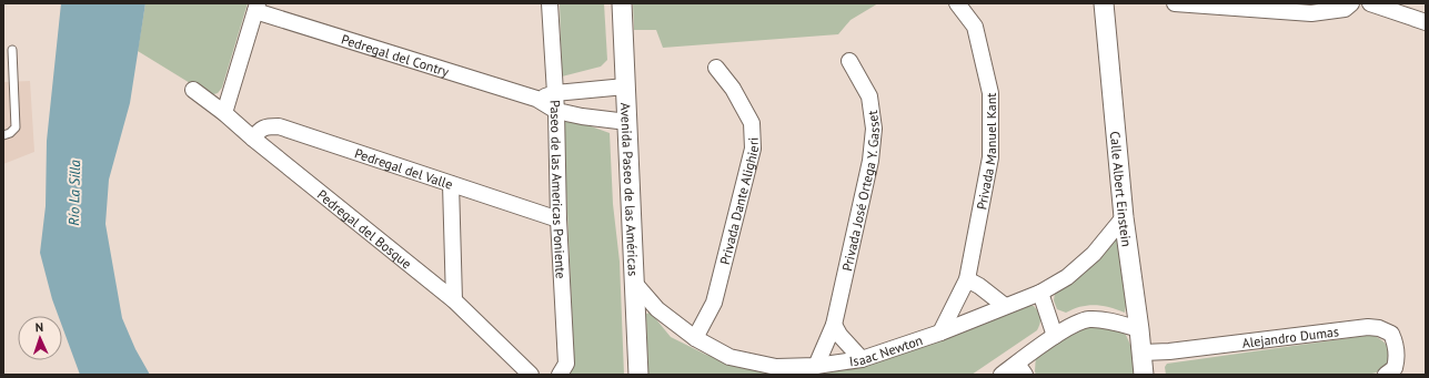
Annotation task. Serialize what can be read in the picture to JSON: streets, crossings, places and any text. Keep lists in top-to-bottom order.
{
  "streets": {
    "street": [
      "Pedregal del Contry",
      "Privada Manuel Kant",
      "Pedregal del Valle",
      "Avenida Paseo de las Américas",
      "Paseo de las Americas Poniente",
      "Calle Albert Einstein",
      "Privada José Ortega Y. Gasset",
      "Privada Dante Alighieri",
      "Pedregal del Bosque",
      "Alejandro Dumas",
      "Isaac Newton"
    ]
  },
  "crossings": [
    ["Pedregal del Contry", "Avenida Paseo de las Américas"],
    ["Pedregal del Contry", "Paseo de las Americas Poniente"],
    ["Privada Manuel Kant", "Isaac Newton"],
    ["Pedregal del Valle", "Paseo de las Americas Poniente"],
    ["Pedregal del Valle", "Pedregal del Bosque"],
    ["Avenida Paseo de las Américas", "Isaac Newton"],
    ["Calle Albert Einstein", "Alejandro Dumas"],
    ["Calle Albert Einstein", "Isaac Newton"],
    ["Privada José Ortega Y. Gasset", "Isaac Newton"],
    ["Privada Dante Alighieri", "Isaac Newton"]
  ],
  "water": ["Río La Silla"],
  "north": "top"
}
